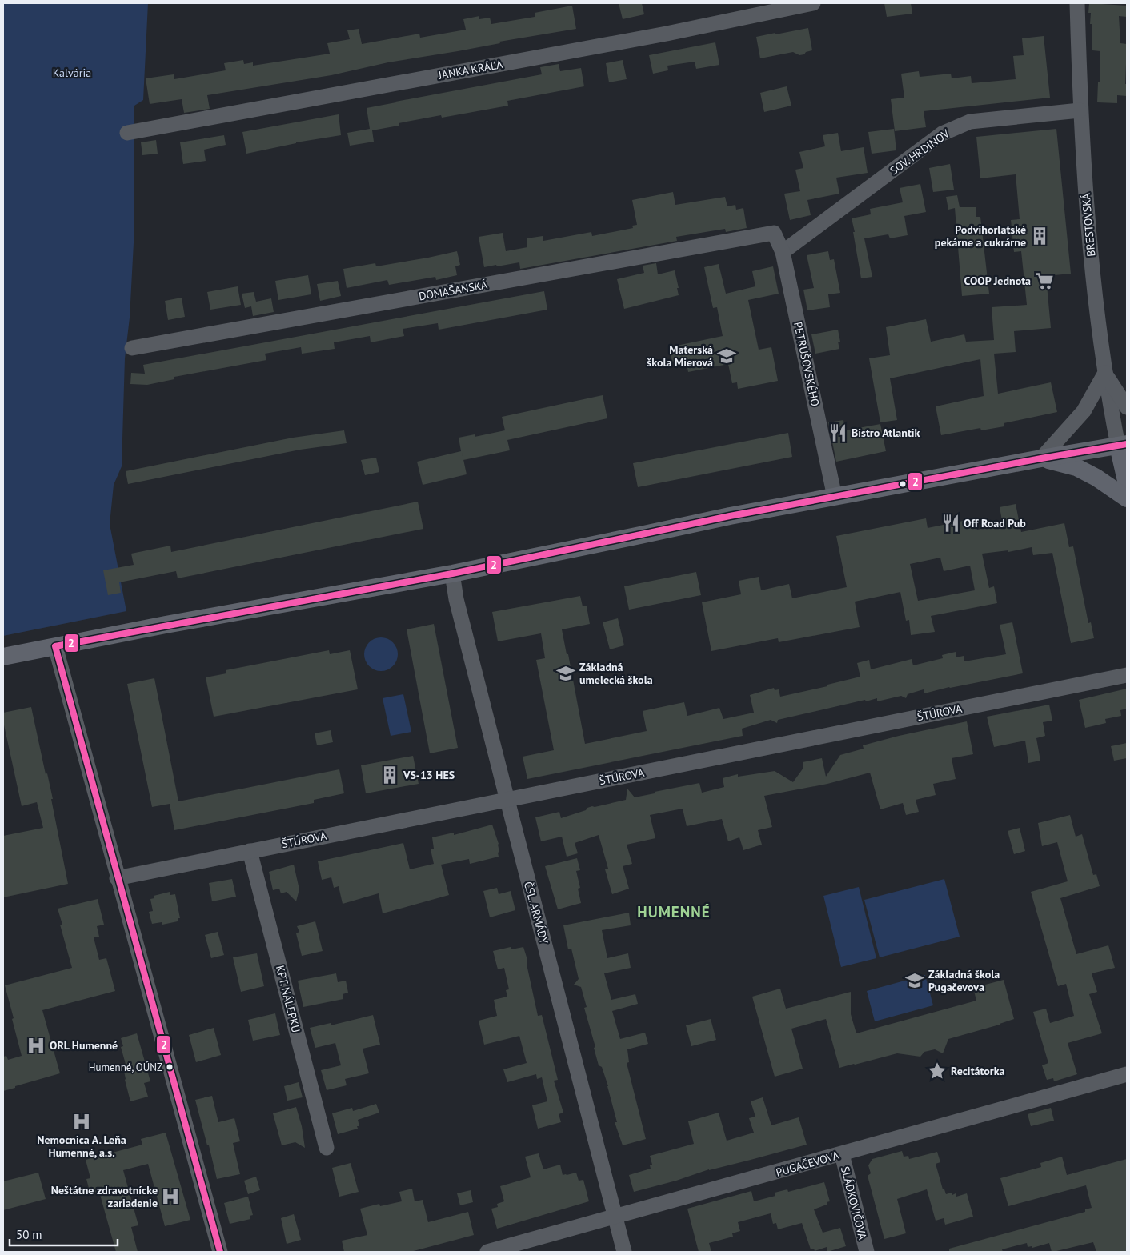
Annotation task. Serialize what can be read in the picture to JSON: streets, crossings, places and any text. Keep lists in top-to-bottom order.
{
  "streets": {
    "street": [
      "JANKA KRÁĽA",
      "SOV. HRDINOV",
      "BRESTOVSKÁ",
      "DOMAŠANSKÁ",
      "PETRUŠOVSKÉHO",
      "ŠTÚROVA",
      "ČSL. ARMÁDY",
      "KPT. NÁLEPKU",
      "PUGAČEVOVA",
      "SLÁDKOVIČOVA"
    ]
  },
  "crossings": [
    ["SOV. HRDINOV", "BRESTOVSKÁ"],
    ["SOV. HRDINOV", "PETRUŠOVSKÉHO"],
    ["DOMAŠANSKÁ", "PETRUŠOVSKÉHO"],
    ["ŠTÚROVA", "ČSL. ARMÁDY"],
    ["ŠTÚROVA", "KPT. NÁLEPKU"],
    ["ČSL. ARMÁDY", "PUGAČEVOVA"],
    ["PUGAČEVOVA", "SLÁDKOVIČOVA"]
  ],
  "districts": ["HUMENNÉ"],
  "parks": ["Kalvária"],
  "places": {
    "building": ["Podvihorlatské pekárne a cukrárne", "VS-13 HES"],
    "supermarket": ["COOP Jednota"],
    "school or university": ["Materská škola Mierová", "Základná umelecká škola", "Základná škola Pugačevova"],
    "restaurant": ["Bistro Atlantik", "Off Road Pub"],
    "hospital": ["ORL Humenné", "Nemocnica A. Leňa Humenné, a.s.", "Neštátne zdravotnícke zariadenie"],
    "other": ["Humenné, OÚNZ"],
    "place": ["Recitátorka"]
  },
  "lines": ["transit line 2"],
  "scale_bar": "50 m"
}
